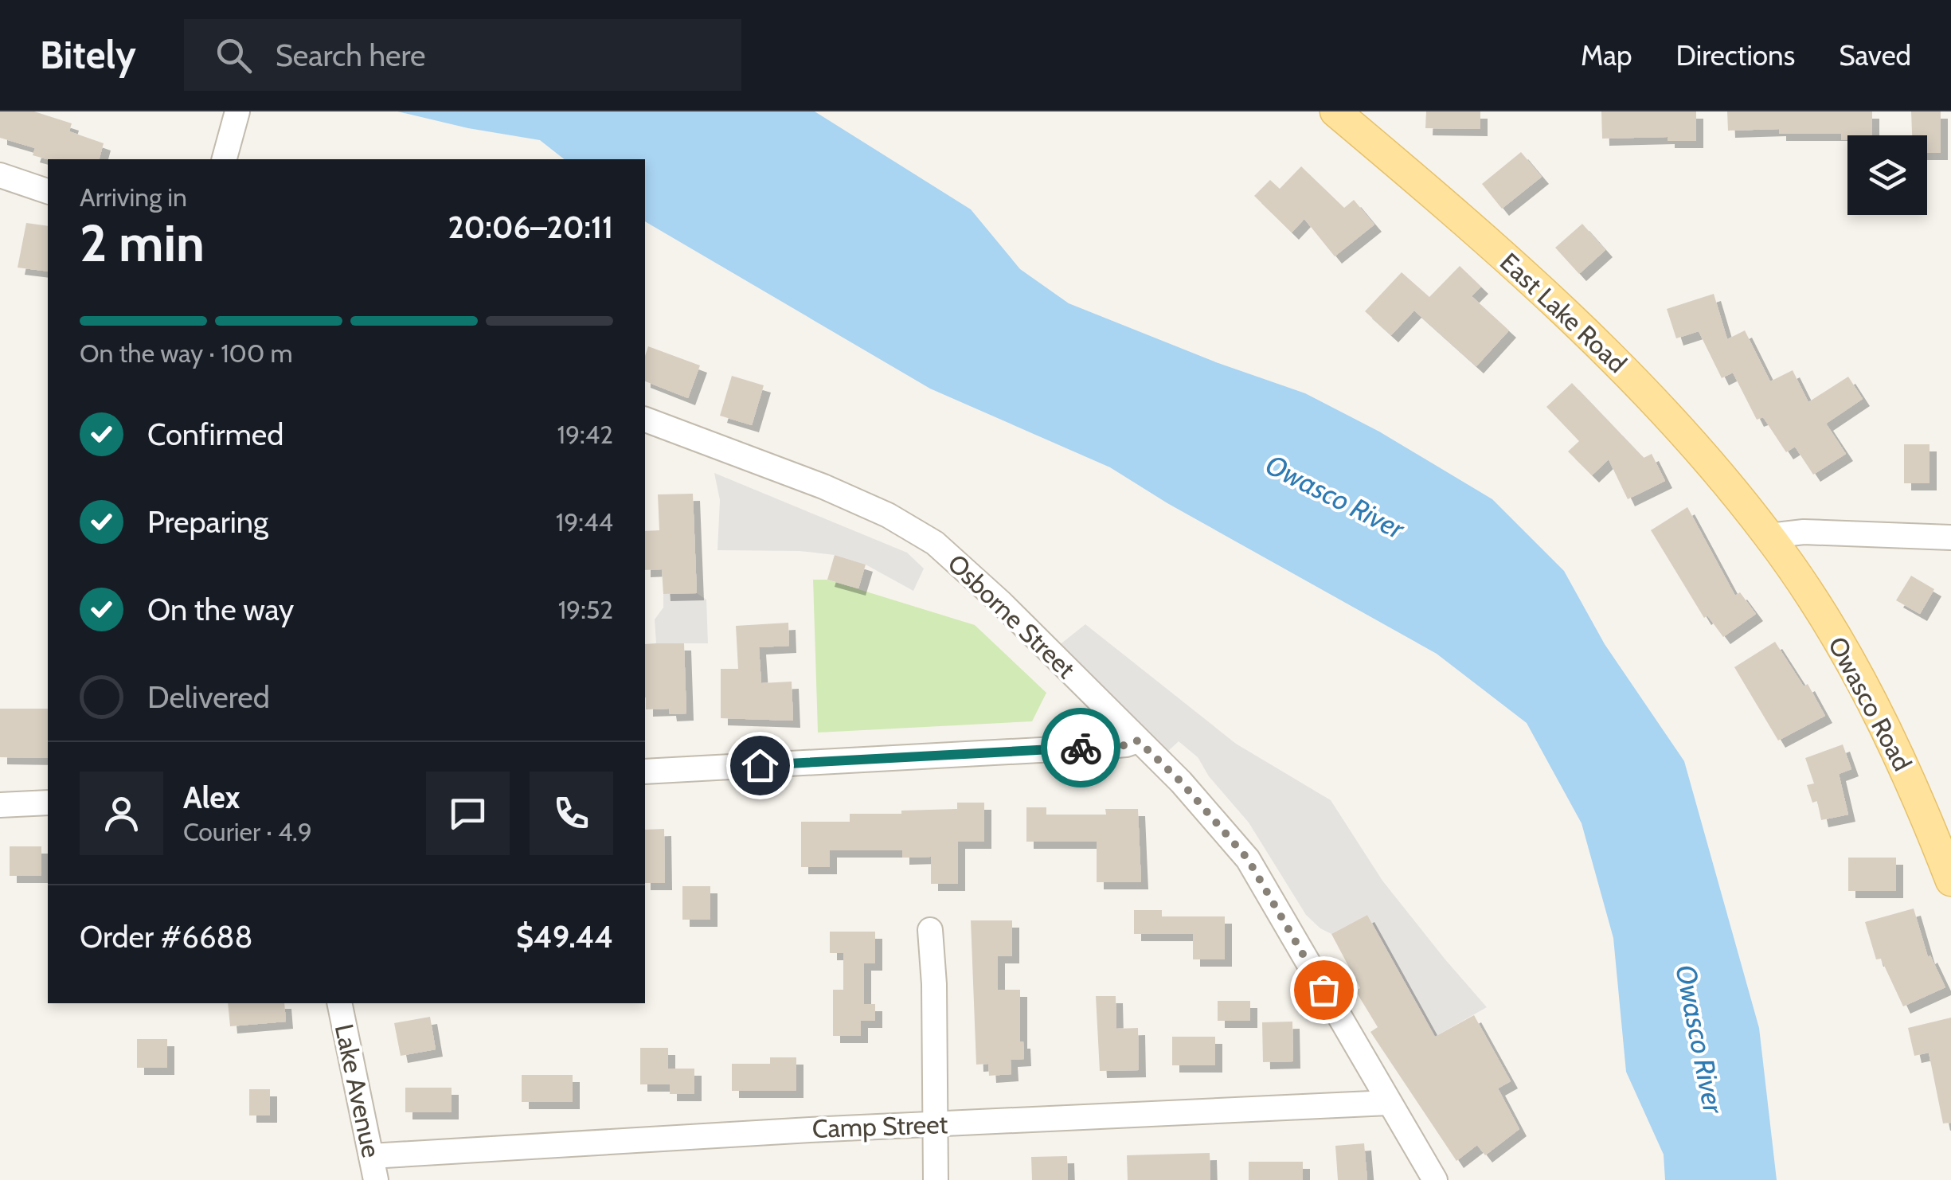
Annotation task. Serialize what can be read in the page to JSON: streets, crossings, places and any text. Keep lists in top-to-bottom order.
{
  "streets": {
    "main road": ["East Lake Road", "Owasco Road"],
    "street": ["Osborne Street", "Lake Avenue", "Camp Street"]
  },
  "crossings": [
    ["East Lake Road", "Owasco Road"],
    ["Osborne Street", "Camp Street"],
    ["Lake Avenue", "Camp Street"]
  ],
  "water": ["Owasco River"],
  "page": {
    "header": "Bitely",
    "search": "Search here",
    "nav": ["Map", "Directions", "Saved"],
    "heading": ["2 min", "Arriving in", "20:06–20:11"],
    "panel": [
      "Alex",
      "Courier · 4.9",
      "Order #6688",
      "$49.44"
    ],
    "bar": "On the way · 100 m",
    "list": [
      ["Confirmed", "19:42"],
      ["Preparing", "19:44"],
      ["On the way", "19:52"],
      "Delivered"
    ]
  }
}
